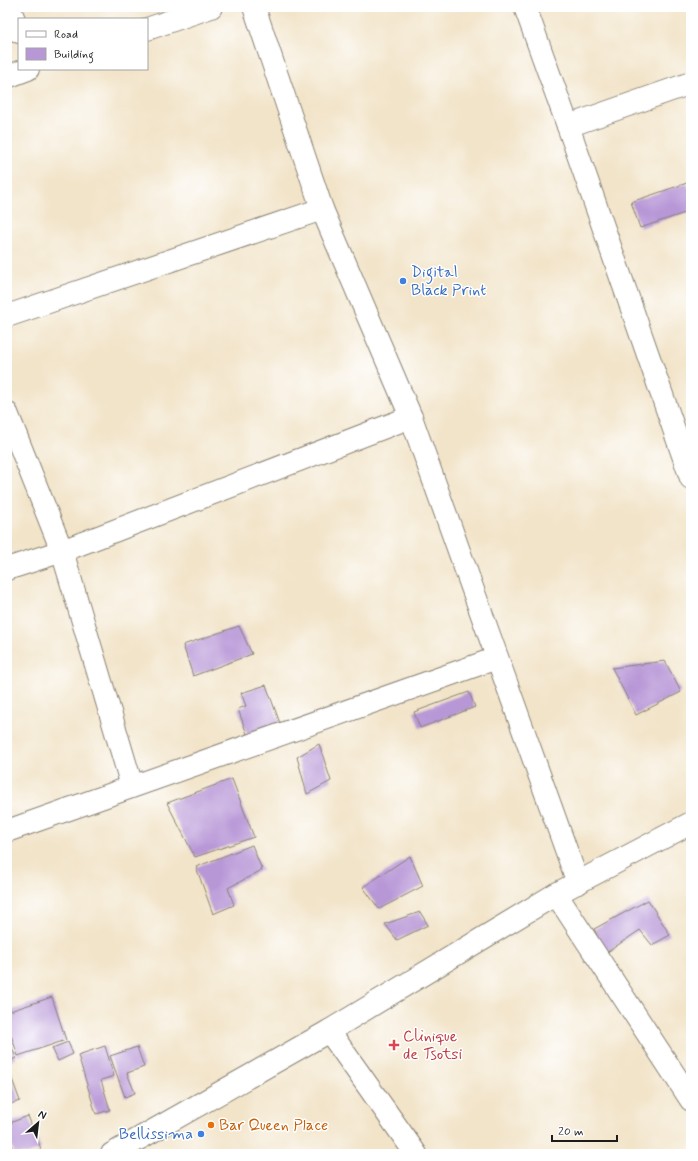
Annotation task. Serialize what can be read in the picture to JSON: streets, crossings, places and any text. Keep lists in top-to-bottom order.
{
  "places": {
    "other": ["Digital Black Print", "Bar Queen Place", "Bellissima"],
    "health": ["Clinique de Tsotsi"]
  },
  "legend": ["Road", "Building"],
  "scale_bar": "20 m",
  "north": "top right"
}
